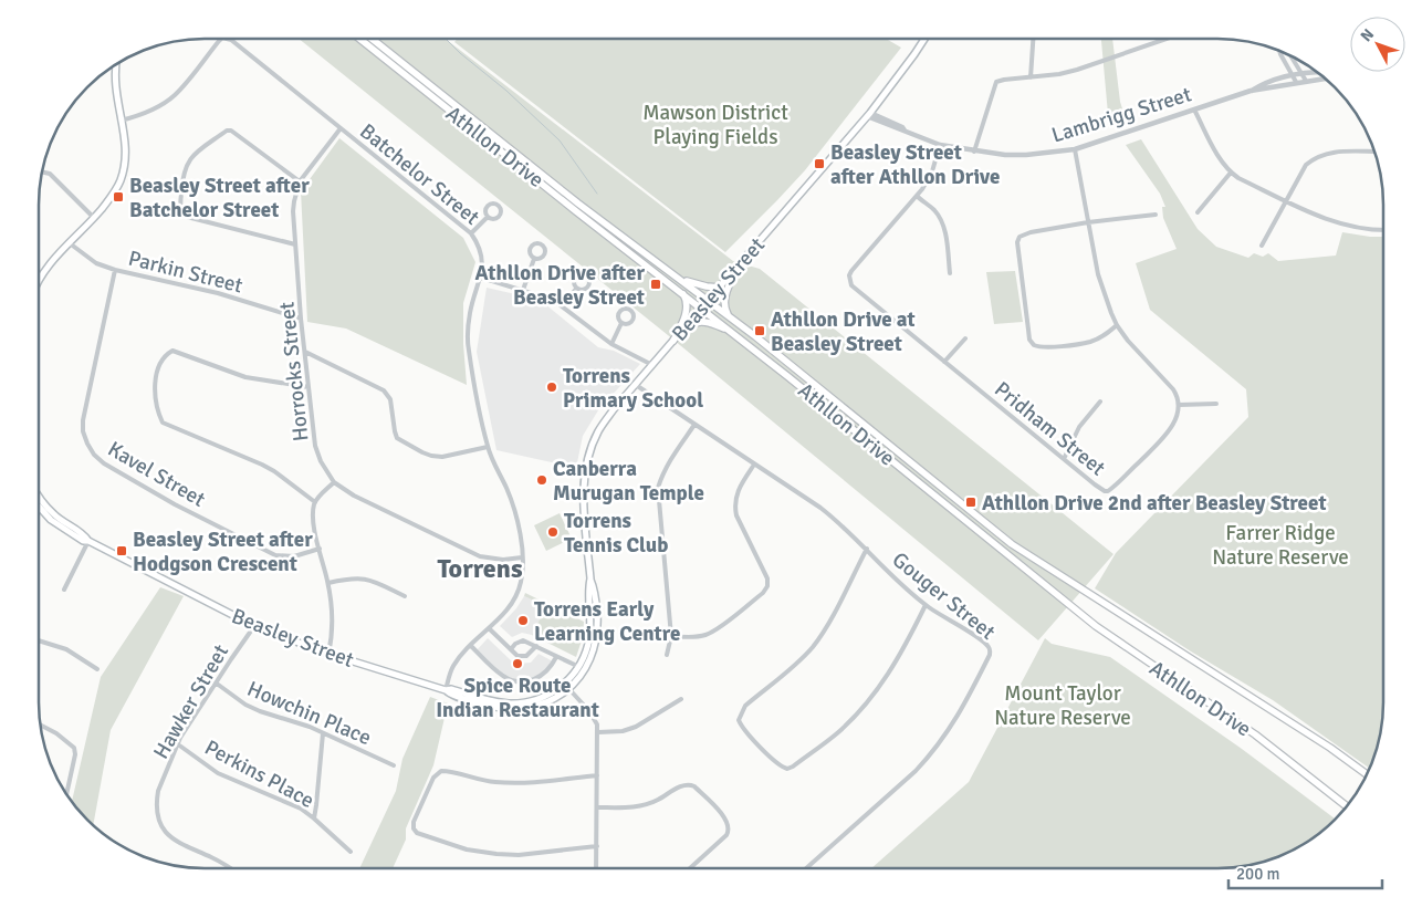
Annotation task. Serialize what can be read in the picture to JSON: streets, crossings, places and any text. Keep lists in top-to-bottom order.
{
  "streets": {
    "main road": ["Athllon Drive", "Beasley Street"],
    "street": [
      "Lambrigg Street",
      "Batchelor Street",
      "Parkin Street",
      "Horrocks Street",
      "Pridham Street",
      "Kavel Street",
      "Gouger Street",
      "Hawker Street",
      "Howchin Place",
      "Perkins Place"
    ]
  },
  "crossings": [
    ["Lambrigg Street", "Beasley Street"],
    ["Lambrigg Street", "Pridham Street"],
    ["Athllon Drive", "Beasley Street"],
    ["Batchelor Street", "Beasley Street"],
    ["Batchelor Street", "Horrocks Street"],
    ["Parkin Street", "Horrocks Street"],
    ["Parkin Street", "Kavel Street"],
    ["Beasley Street", "Gouger Street"],
    ["Beasley Street", "Hawker Street"],
    ["Hawker Street", "Howchin Place"],
    ["Hawker Street", "Perkins Place"]
  ],
  "districts": ["Torrens"],
  "parks": ["Mawson District Playing Fields", "Farrer Ridge Nature Reserve", "Mount Taylor Nature Reserve"],
  "places": {
    "transit": [
      "Beasley Street after Athllon Drive",
      "Beasley Street after Batchelor Street",
      "Athllon Drive after Beasley Street",
      "Athllon Drive at Beasley Street",
      "Athllon Drive 2nd after Beasley Street",
      "Beasley Street after Hodgson Crescent"
    ],
    "other": [
      "Torrens Primary School",
      "Canberra Murugan Temple",
      "Torrens Tennis Club",
      "Torrens Early Learning Centre",
      "Spice Route Indian Restaurant"
    ]
  },
  "scale_bar": "200 m",
  "north": "top left"
}
